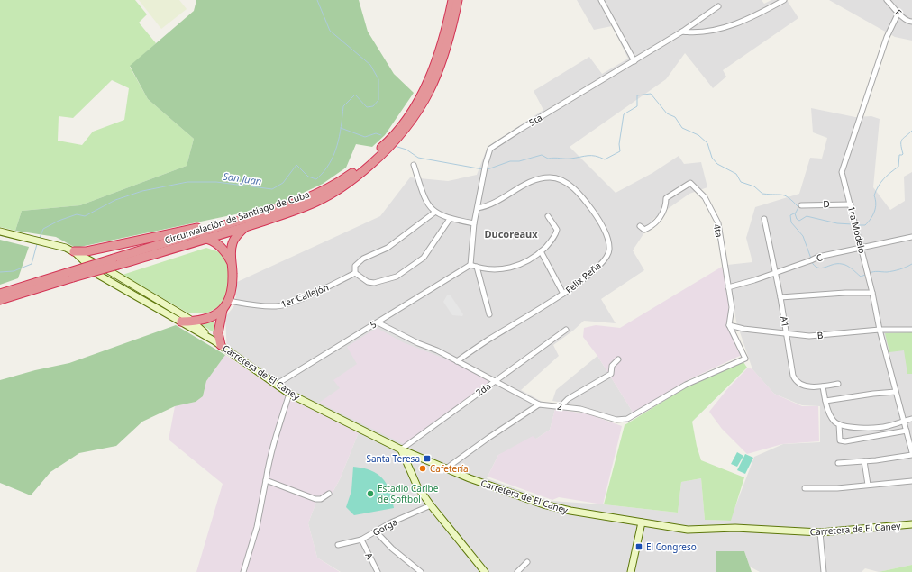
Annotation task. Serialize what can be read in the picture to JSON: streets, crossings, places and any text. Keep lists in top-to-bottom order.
{
  "streets": {
    "highway": ["Circunvalación de Santiago de Cuba"],
    "main road": ["Carretera de El Caney"],
    "street": [
      "F",
      "5ta",
      "D",
      "1ra Modelo",
      "4ta",
      "C",
      "Felix Peña",
      "1er Callejón",
      "A1",
      "5",
      "B",
      "2da",
      "2",
      "Gorga",
      "A"
    ]
  },
  "crossings": [
    ["F", "1ra Modelo"],
    ["5ta", "Felix Peña"],
    ["5ta", "5"],
    ["D", "1ra Modelo"],
    ["1ra Modelo", "C"],
    ["1ra Modelo", "B"],
    ["4ta", "C"],
    ["4ta", "B"],
    ["4ta", "2"],
    ["C", "A1"],
    ["Felix Peña", "2"],
    ["A1", "B"],
    ["5", "Carretera de El Caney"],
    ["5", "2"],
    ["B", "2"],
    ["Carretera de El Caney", "2da"],
    ["2da", "2"],
    ["Gorga", "A"]
  ],
  "districts": ["Ducoreaux"],
  "water": ["San Juan"],
  "places": {
    "transit": ["Santa Teresa", "El Congreso"],
    "other": ["Cafetería", "Estadio Caribe de Softbol"]
  }
}
